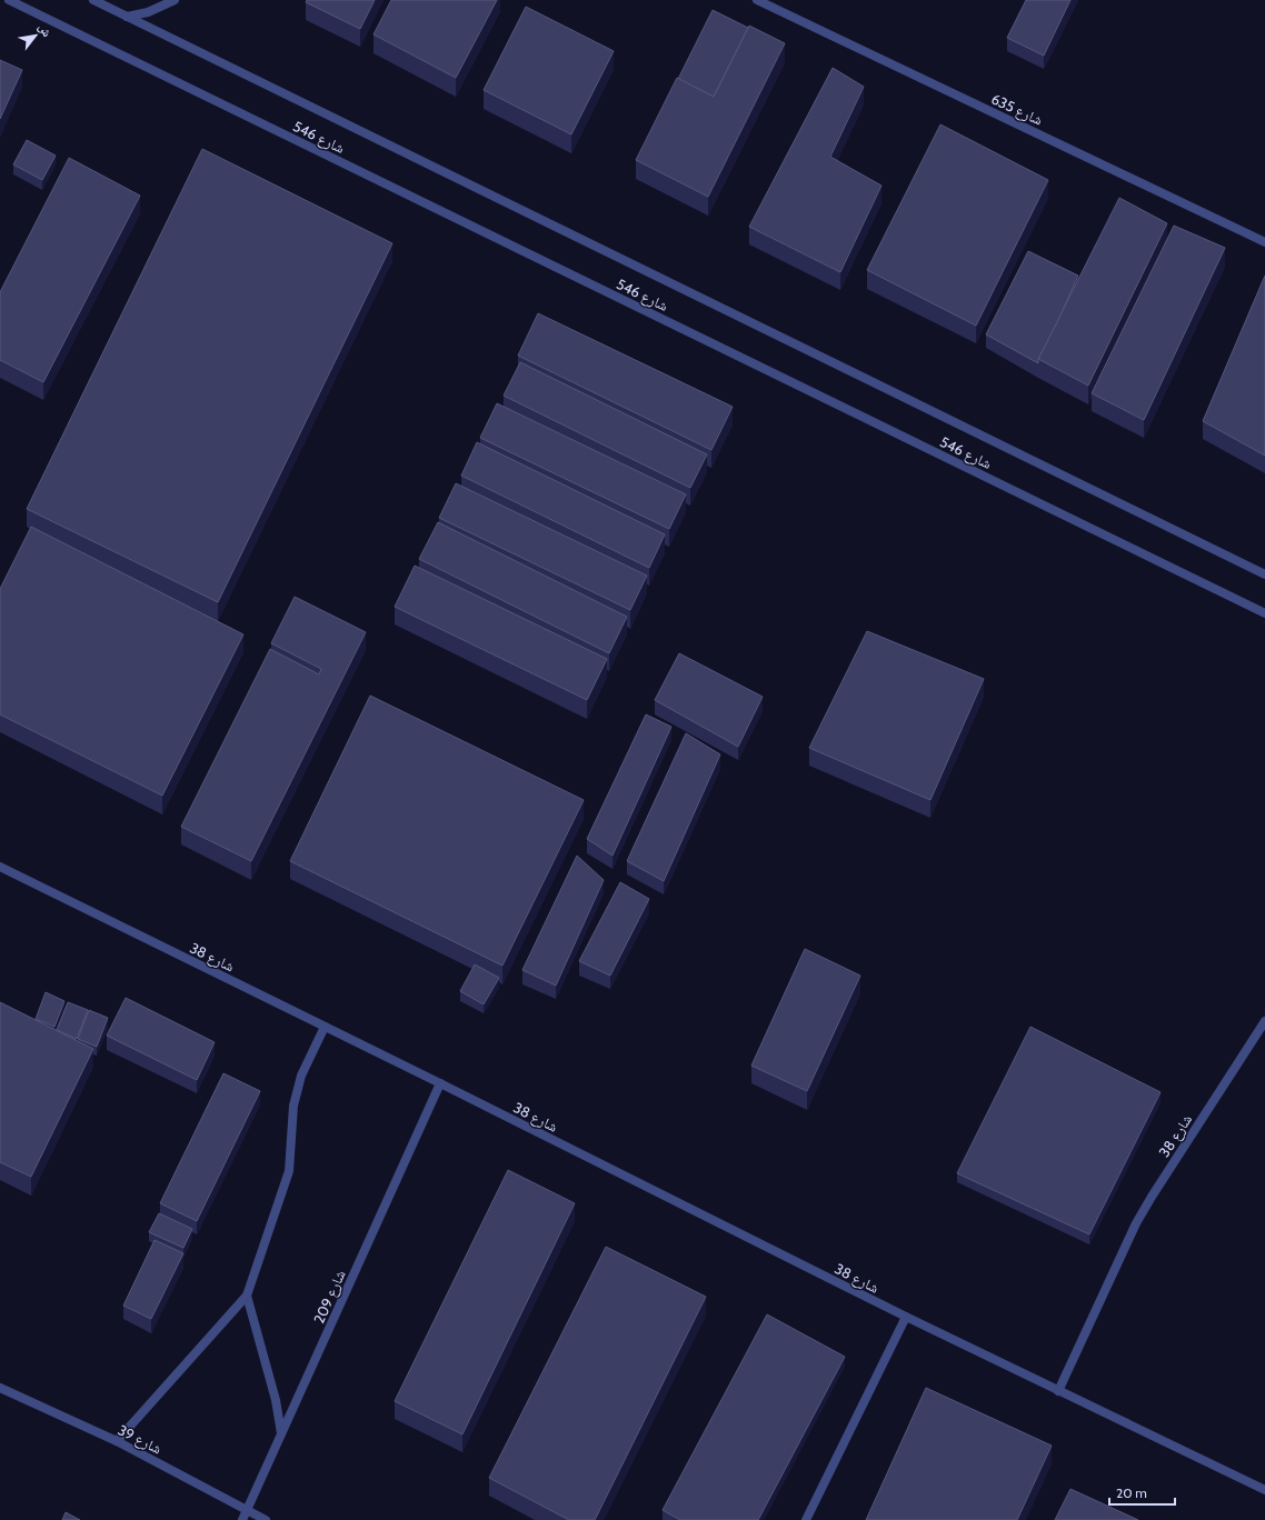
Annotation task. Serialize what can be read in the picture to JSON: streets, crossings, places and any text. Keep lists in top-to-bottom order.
{
  "streets": {
    "street": [
      "شارع 635",
      "شارع 546",
      "شارع 38",
      "شارع 209",
      "شارع 39"
    ]
  },
  "crossings": [
    ["شارع 38", "شارع 209"],
    ["شارع 209", "شارع 39"]
  ],
  "scale_bar": "20 m",
  "north": "top right"
}
